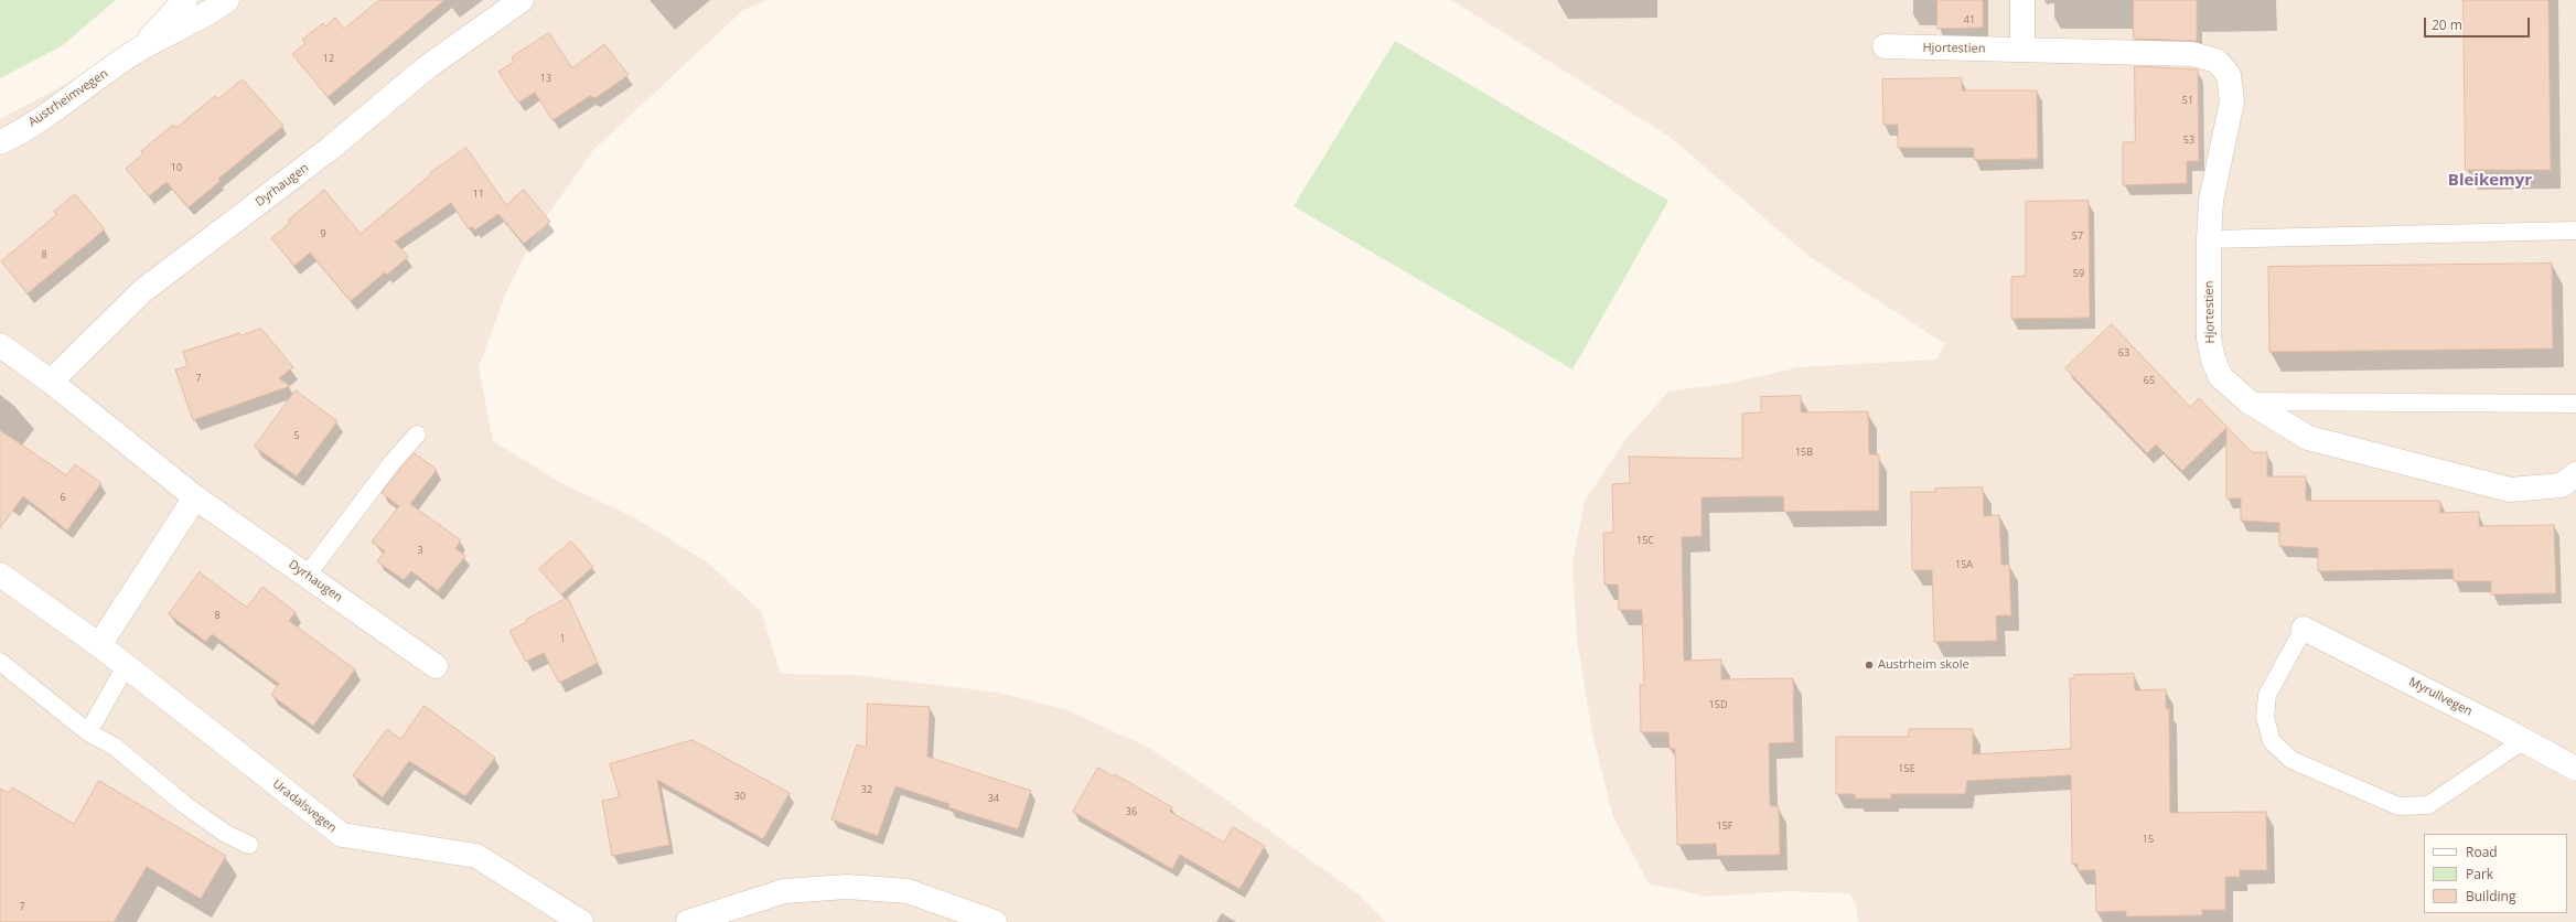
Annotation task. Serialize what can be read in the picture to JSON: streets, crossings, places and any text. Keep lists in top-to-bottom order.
{
  "streets": {
    "street": [
      "Hjortestien",
      "Austrheimvegen",
      "Dyrhaugen",
      "Myrullvegen",
      "Uradalsvegen"
    ]
  },
  "districts": ["Bleikemyr"],
  "places": ["Austrheim skole"],
  "house_numbers": [
    "41",
    "12",
    "13",
    "51",
    "53",
    "10",
    "11",
    "9",
    "57",
    "8",
    "59",
    "63",
    "7",
    "65",
    "5",
    "15B",
    "6",
    "15C",
    "3",
    "15A",
    "8",
    "1",
    "15D",
    "15E",
    "32",
    "30",
    "34",
    "36",
    "15F",
    "15",
    "7"
  ],
  "legend": ["Road", "Park", "Building"],
  "scale_bar": "20 m"
}
